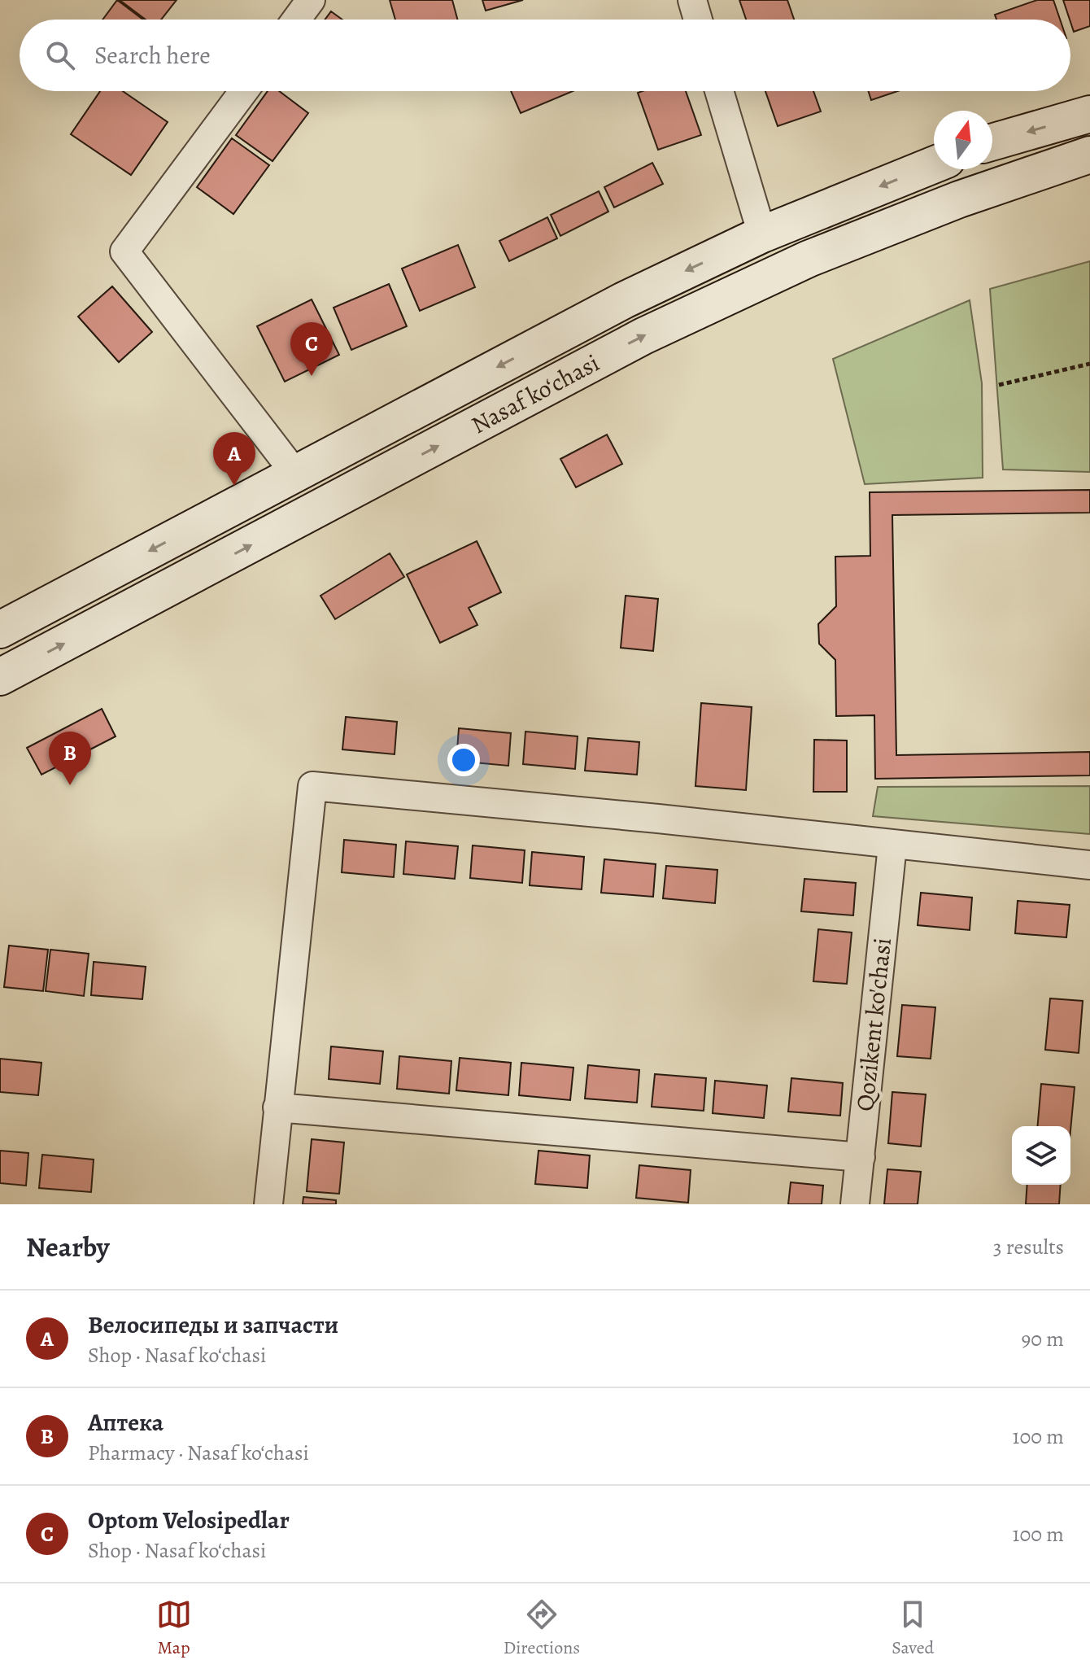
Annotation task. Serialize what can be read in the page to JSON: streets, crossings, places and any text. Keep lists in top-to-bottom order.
{
  "streets": {
    "main road": ["Nasaf ko‘chasi"],
    "street": ["Qozikent ko'chasi"]
  },
  "north": "top",
  "page": {
    "search": "Search here",
    "pins": ["C", "A", "B"],
    "heading": ["Nearby", "3 results"],
    "list": [
      {
        "mark": "A",
        "name": "Велосипеды и запчасти",
        "note": "Shop · Nasaf ko‘chasi",
        "value": "90 m"
      },
      {
        "mark": "B",
        "name": "Аптека",
        "note": "Pharmacy · Nasaf ko‘chasi",
        "value": "100 m"
      },
      {
        "mark": "C",
        "name": "Optom Velosipedlar",
        "note": "Shop · Nasaf ko‘chasi",
        "value": "100 m"
      }
    ],
    "nav": ["Map", "Directions", "Saved"]
  }
}
